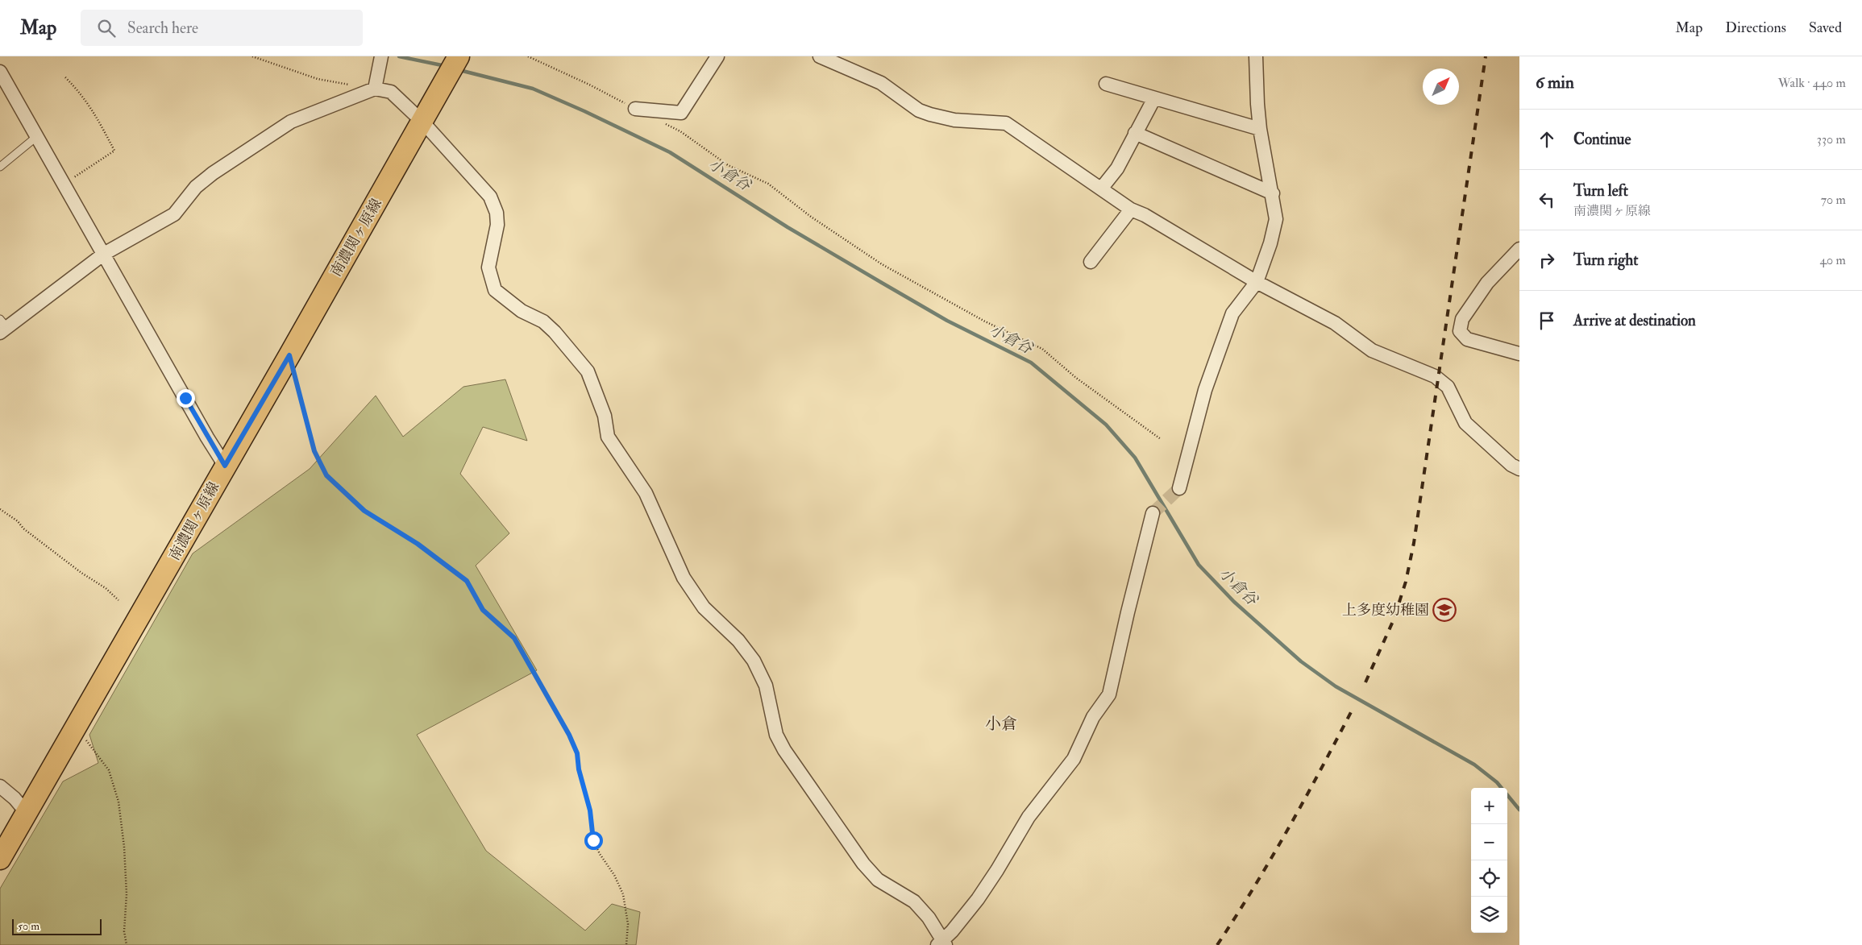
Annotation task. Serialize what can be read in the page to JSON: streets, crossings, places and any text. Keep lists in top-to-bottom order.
{
  "streets": {
    "main road": ["南濃関ヶ原線"]
  },
  "districts": ["小倉"],
  "water": ["小倉谷"],
  "places": {
    "school or university": ["上多度幼稚園"]
  },
  "scale_bar": "50 m",
  "north": "top right",
  "page": {
    "header": "Map",
    "search": "Search here",
    "nav": ["Map", "Directions", "Saved"],
    "heading": ["6 min", "Walk · 440 m"],
    "list": [
      ["Continue", "330 m"],
      ["Turn left", "南濃関ヶ原線", "70 m"],
      ["Turn right", "40 m"],
      "Arrive at destination"
    ],
    "map_buttons": ["+", "−"],
    "scale": "50 m"
  }
}
